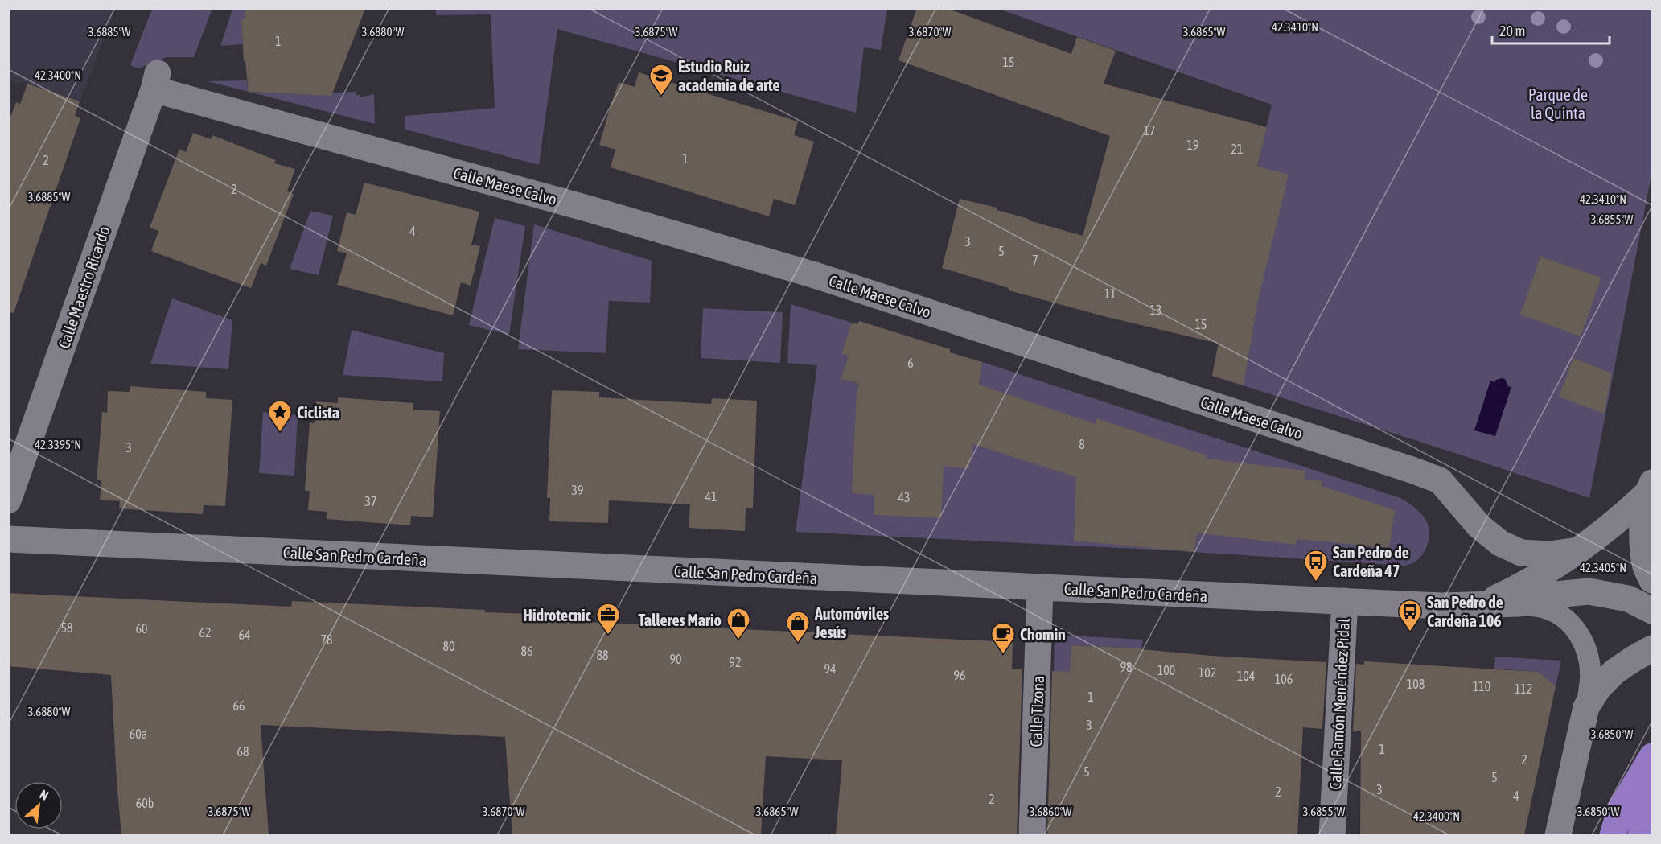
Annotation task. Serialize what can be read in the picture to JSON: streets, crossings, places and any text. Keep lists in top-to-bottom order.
{
  "streets": {
    "street": [
      "Calle Maese Calvo",
      "Calle Maestro Ricardo",
      "Calle San Pedro Cardeña",
      "Calle Ramón Menéndez Pidal",
      "Calle Tizona"
    ]
  },
  "crossings": [
    ["Calle Maese Calvo", "Calle Maestro Ricardo"],
    ["Calle Maese Calvo", "Calle San Pedro Cardeña"],
    ["Calle San Pedro Cardeña", "Calle Ramón Menéndez Pidal"],
    ["Calle San Pedro Cardeña", "Calle Tizona"]
  ],
  "parks": ["Parque de la Quinta"],
  "places": {
    "school or university": ["Estudio Ruiz academia de arte"],
    "place": ["Ciclista"],
    "bus stop": ["San Pedro de Cardeña 47", "San Pedro de Cardeña 106"],
    "office": ["Hidrotecnic"],
    "shop": ["Talleres Mario", "Automóviles Jesús"],
    "cafe": ["Chomin"]
  },
  "house_numbers": [
    "1",
    "15",
    "17",
    "19",
    "21",
    "1",
    "2",
    "2",
    "4",
    "3",
    "5",
    "7",
    "11",
    "13",
    "15",
    "6",
    "8",
    "3",
    "39",
    "41",
    "43",
    "37",
    "58",
    "60",
    "62",
    "64",
    "78",
    "80",
    "86",
    "88",
    "90",
    "92",
    "98",
    "94",
    "100",
    "102",
    "96",
    "104",
    "106",
    "108",
    "110",
    "112",
    "1",
    "66",
    "3",
    "60a",
    "1",
    "68",
    "2",
    "5",
    "5",
    "3",
    "2",
    "4",
    "2",
    "60b"
  ],
  "scale_bar": "20 m",
  "north": "top right",
  "coordinates": [
    "42.3410°N",
    "3.6885°W",
    "3.6880°W",
    "3.6875°W",
    "3.6870°W",
    "3.6865°W",
    "42.3400°N",
    "3.6855°W",
    "42.3395°N",
    "42.3405°N",
    "3.6850°W",
    "3.6860°W"
  ]
}
